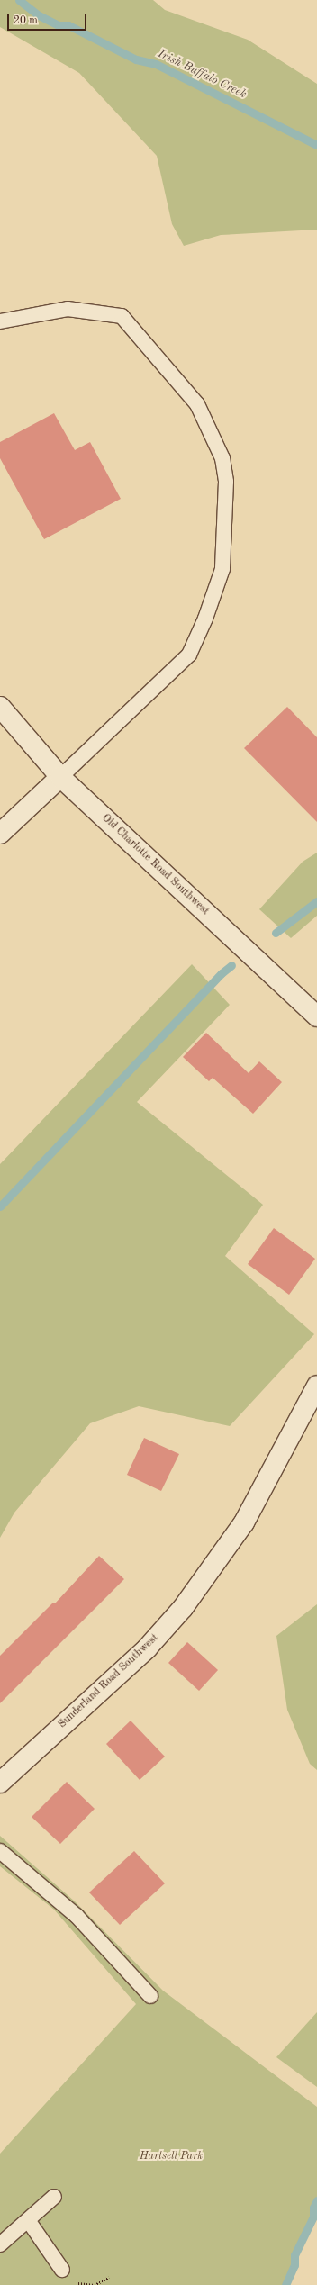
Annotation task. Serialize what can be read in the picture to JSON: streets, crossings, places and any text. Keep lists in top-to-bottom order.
{
  "streets": {
    "street": ["Old Charlotte Road Southwest", "Sunderland Road Southwest"]
  },
  "water": ["Irish Buffalo Creek"],
  "parks": ["Hartsell Park"],
  "scale_bar": "20 m"
}
